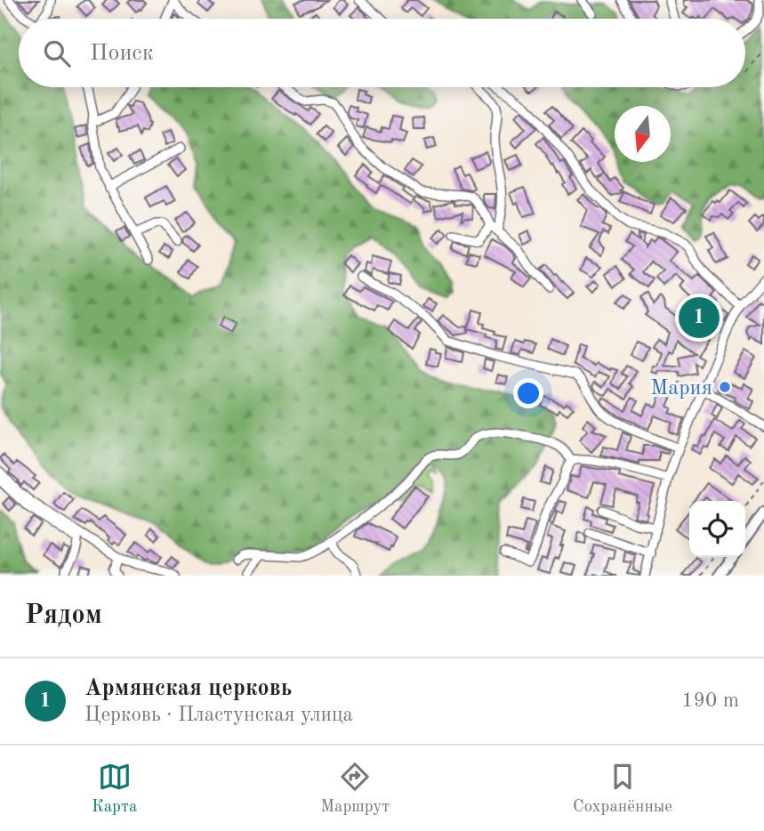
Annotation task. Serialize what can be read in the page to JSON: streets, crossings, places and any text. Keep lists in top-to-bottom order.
{
  "places": ["Мария"],
  "north": "bottom",
  "page": {
    "search": "Поиск",
    "pins": "1",
    "heading": "Рядом",
    "list": [
      {
        "mark": "1",
        "name": "Армянская церковь",
        "note": "Церковь · Пластунская улица",
        "value": "190 m"
      }
    ],
    "nav": ["Карта", "Маршрут", "Сохранённые"]
  }
}
